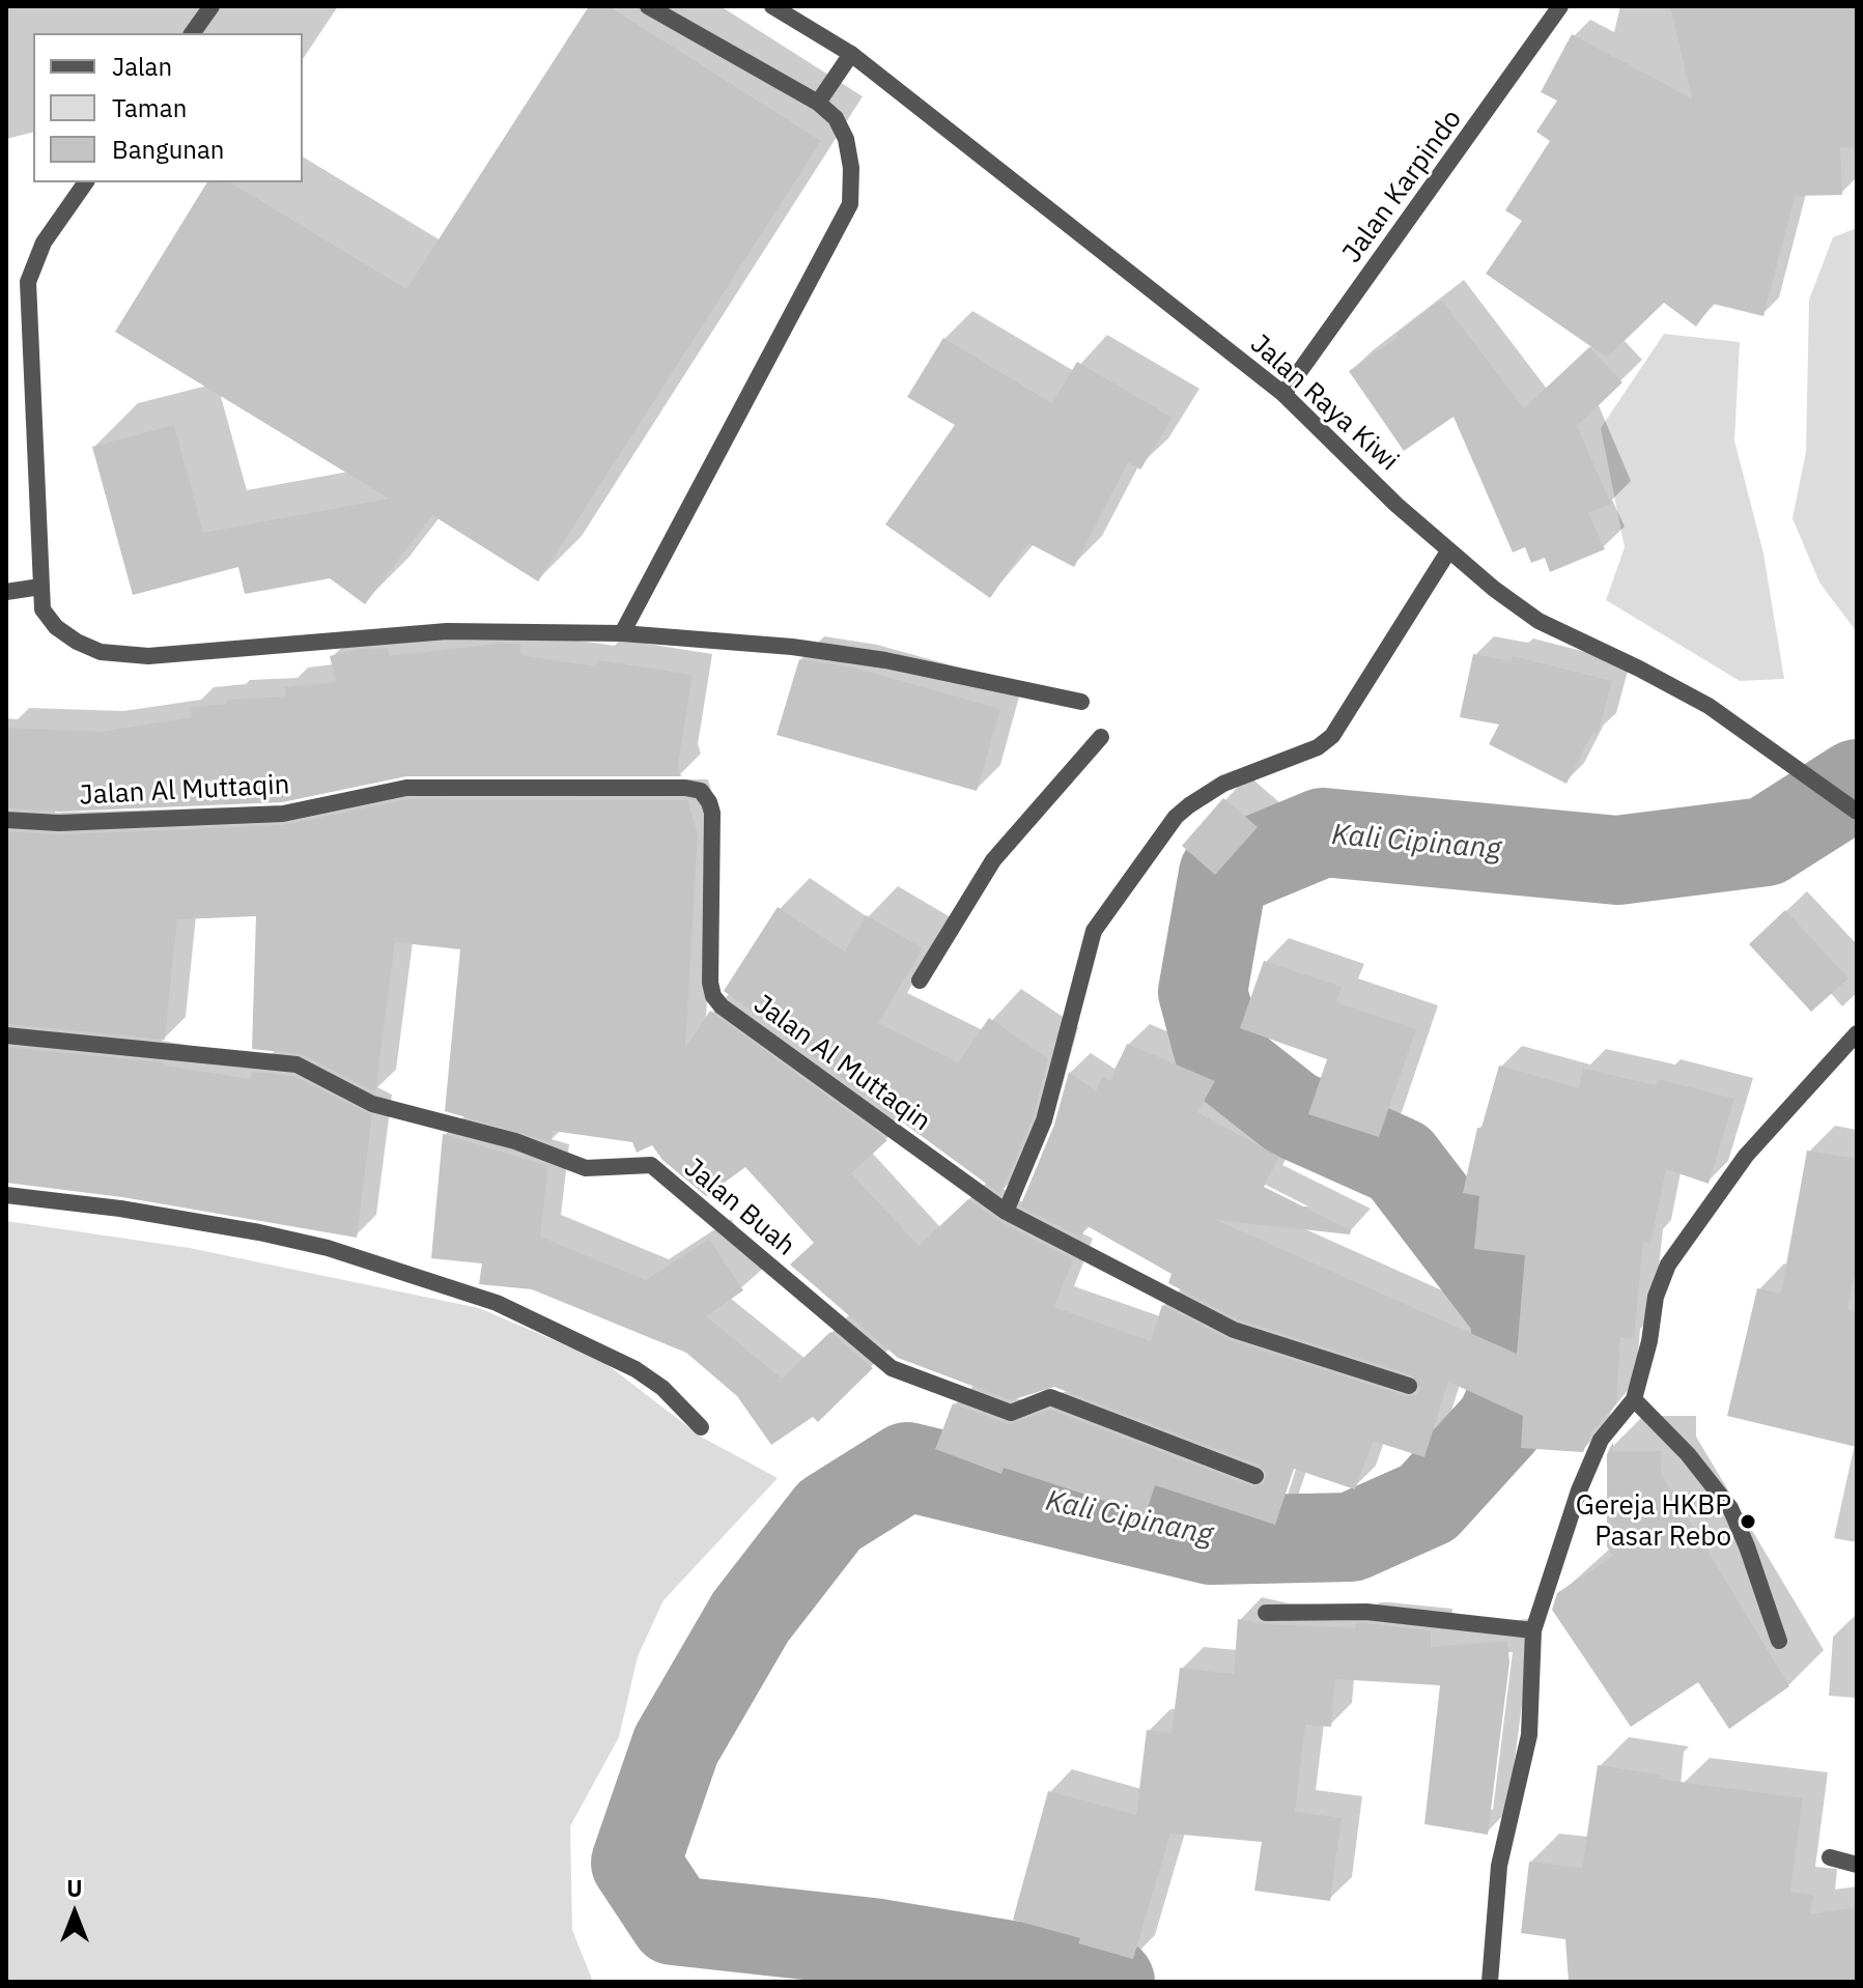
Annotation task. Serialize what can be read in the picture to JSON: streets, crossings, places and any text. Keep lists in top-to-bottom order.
{
  "streets": {
    "street": [
      "Jalan Karpindo",
      "Jalan Raya Kiwi",
      "Jalan Al Muttaqin",
      "Jalan Buah"
    ]
  },
  "crossings": [
    ["Jalan Karpindo", "Jalan Raya Kiwi"]
  ],
  "water": ["Kali Cipinang"],
  "places": ["Gereja HKBP Pasar Rebo"],
  "legend": ["Jalan", "Taman", "Bangunan"],
  "north": "top"
}
